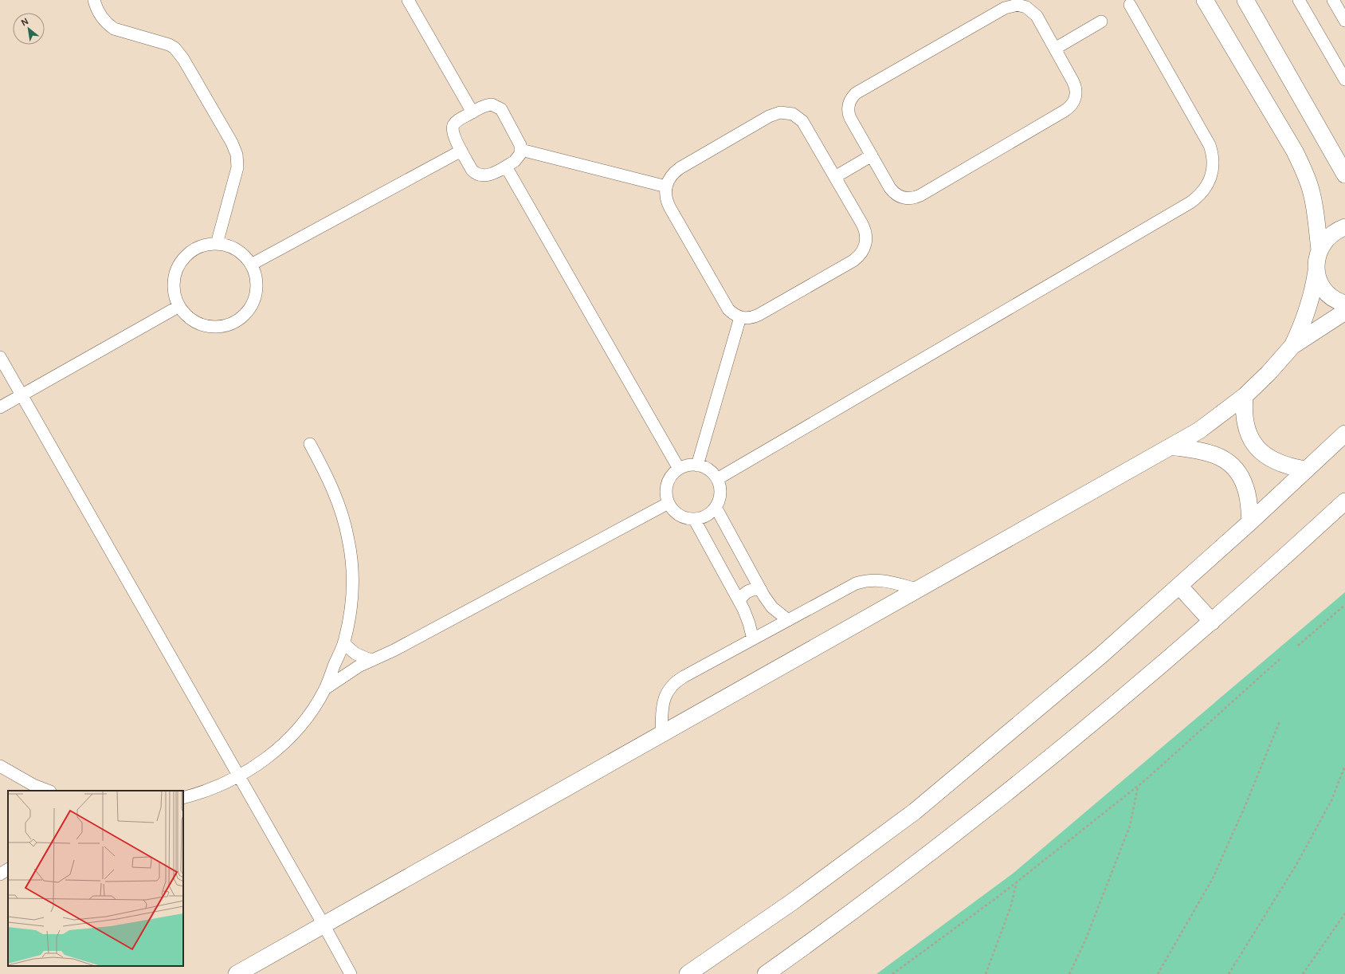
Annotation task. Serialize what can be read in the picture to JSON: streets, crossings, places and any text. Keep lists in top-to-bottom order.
{
  "north": "top left"
}
